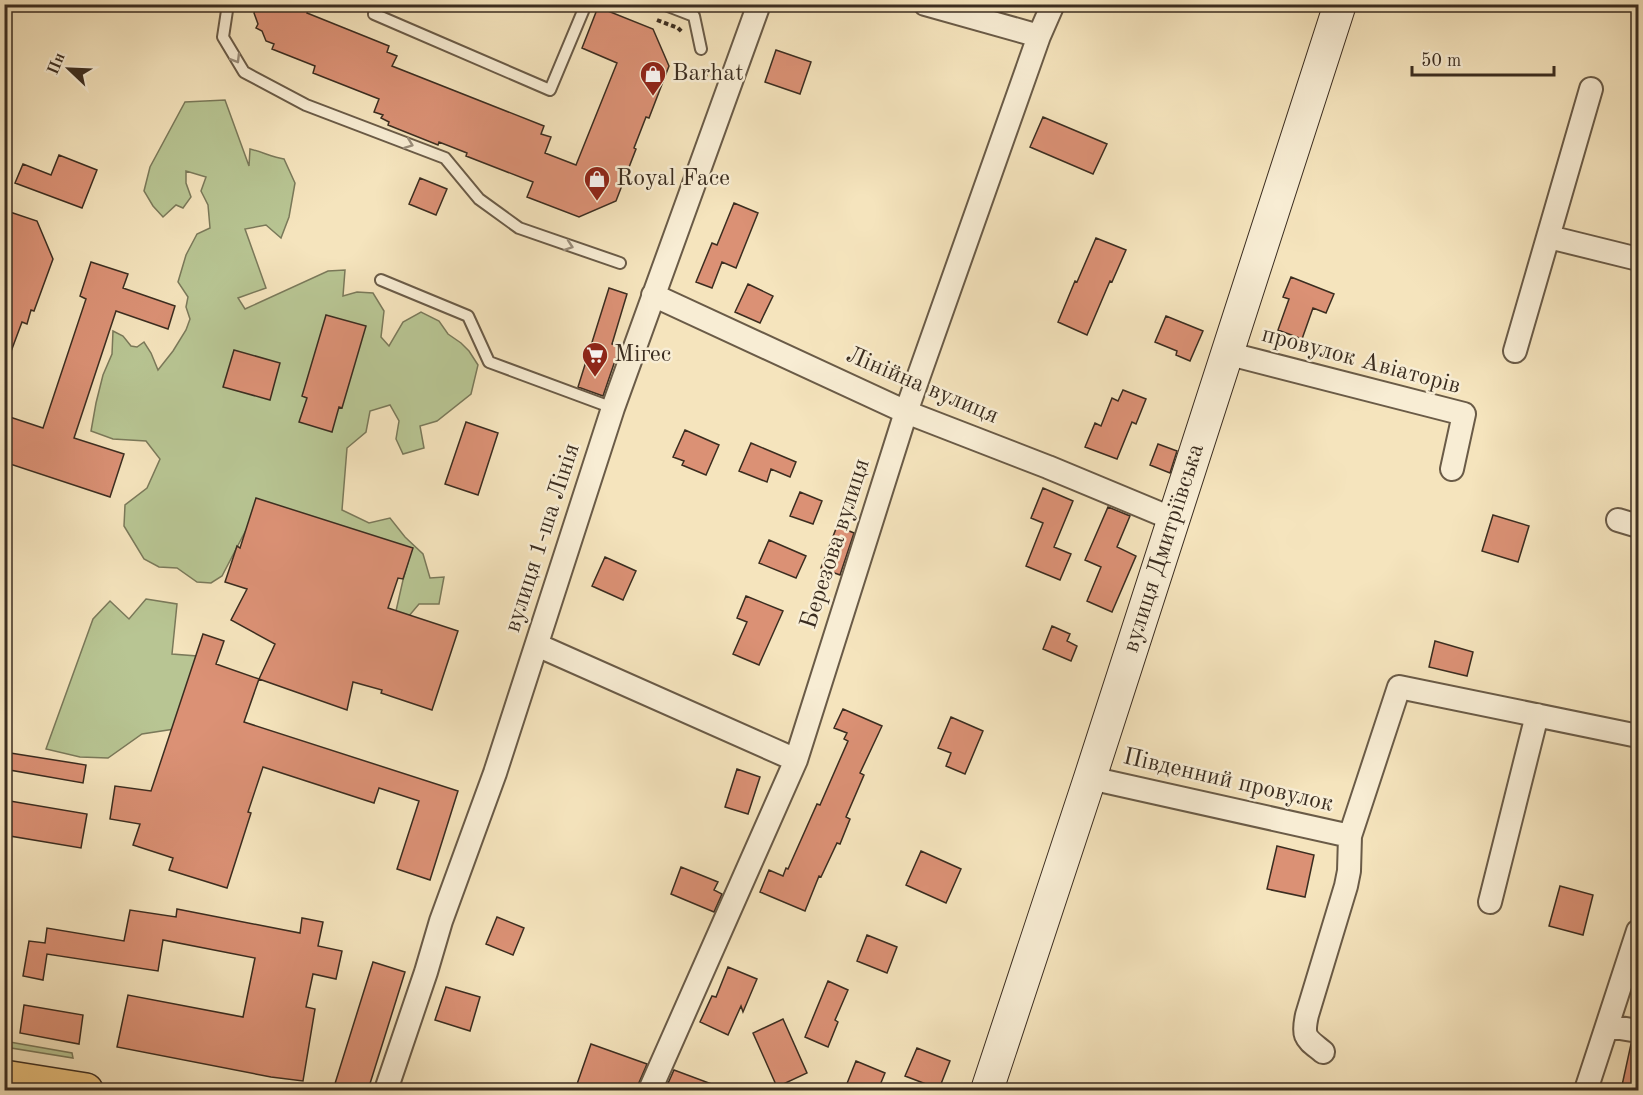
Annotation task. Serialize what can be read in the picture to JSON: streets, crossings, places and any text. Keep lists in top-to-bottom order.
{
  "streets": {
    "main road": ["вулиця Дмитріївська"],
    "street": [
      "провулок Авіаторів",
      "Лінійна вулиця",
      "вулиця 1-ша Лінія",
      "Березова вулиця",
      "Південний провулок"
    ]
  },
  "crossings": [
    ["провулок Авіаторів", "вулиця Дмитріївська"],
    ["Лінійна вулиця", "вулиця 1-ша Лінія"],
    ["Лінійна вулиця", "Березова вулиця"],
    ["Лінійна вулиця", "вулиця Дмитріївська"],
    ["вулиця Дмитріївська", "Південний провулок"]
  ],
  "places": {
    "shop": ["Barhat", "Royal Face"],
    "supermarket": ["Мігес"]
  },
  "scale_bar": "50 m",
  "north": "top left"
}
